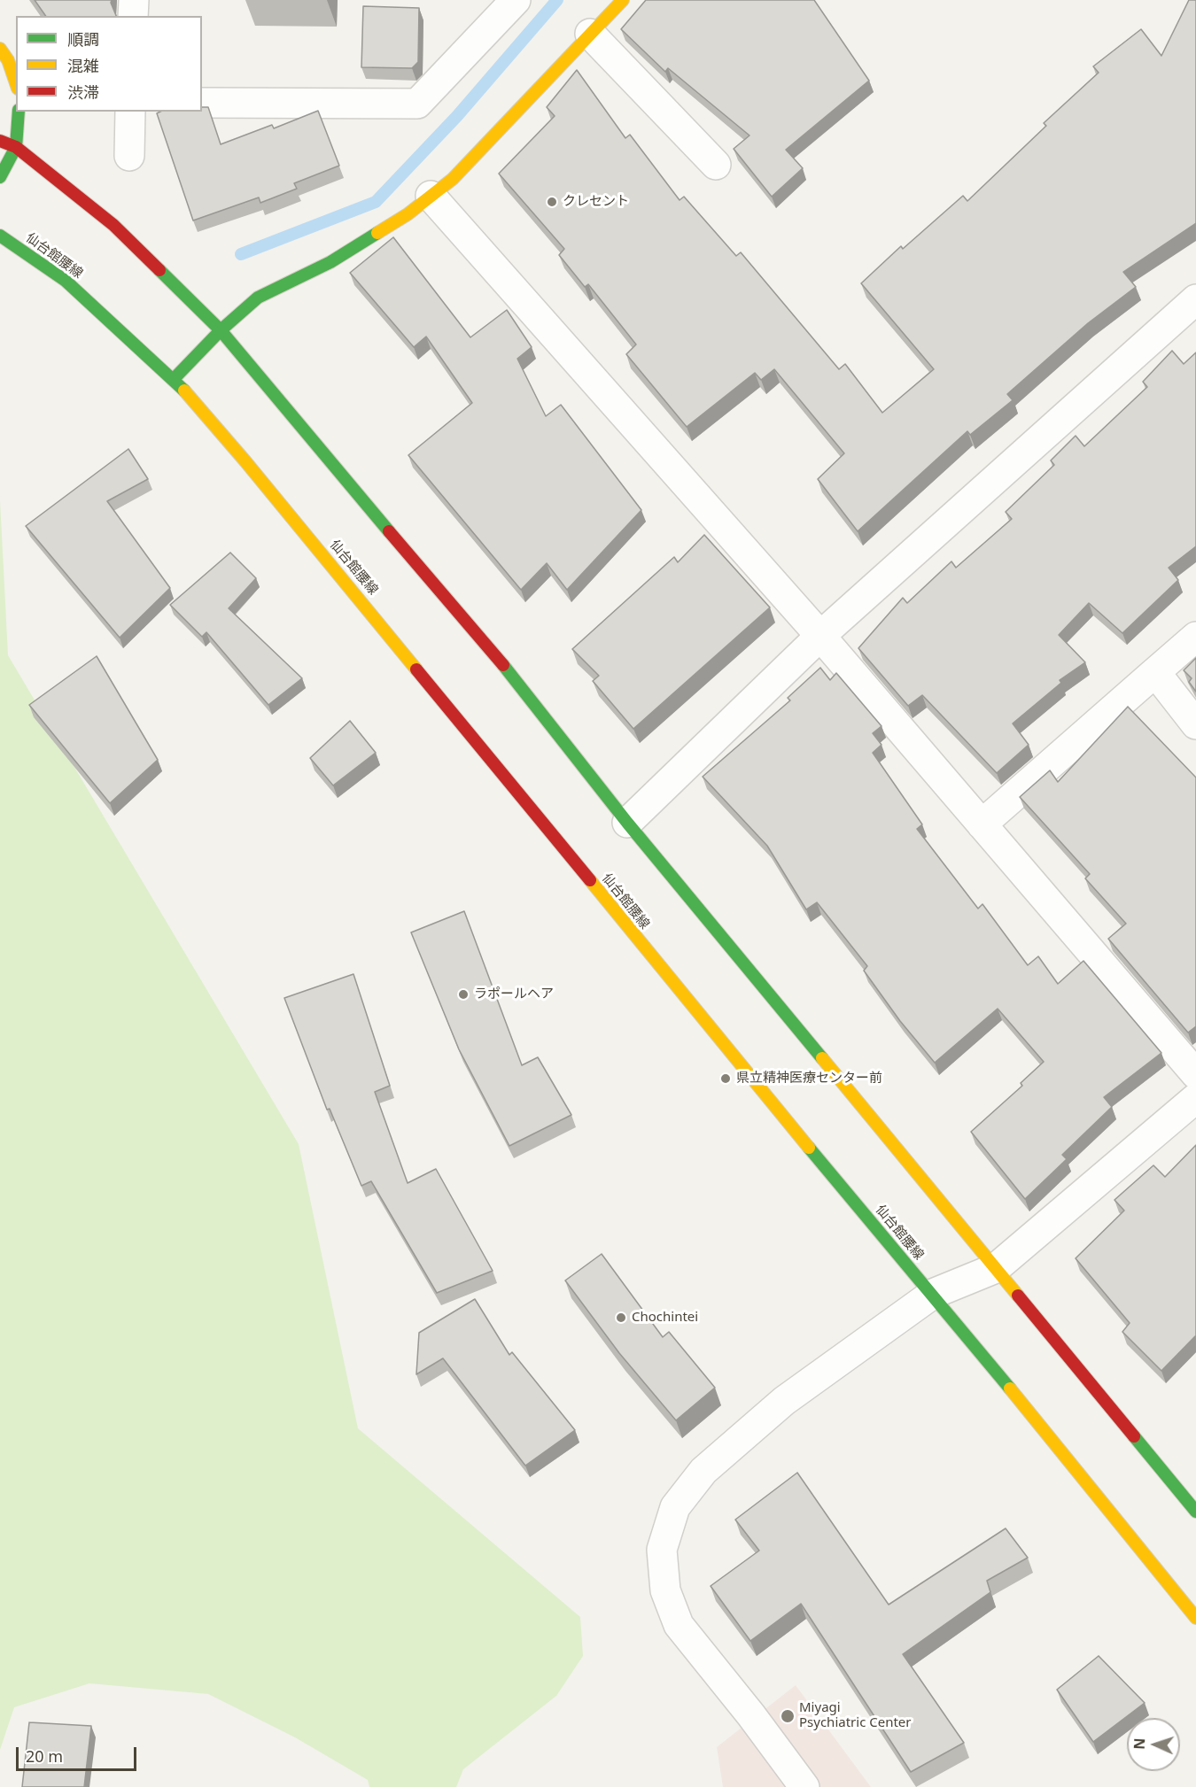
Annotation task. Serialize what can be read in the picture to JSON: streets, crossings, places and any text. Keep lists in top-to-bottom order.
{
  "streets": {
    "main road": ["仙台館腰線"]
  },
  "places": [
    "クレセント",
    "ラポールヘア",
    "県立精神医療センター前",
    "Chochintei",
    "Miyagi Psychiatric Center"
  ],
  "legend": ["順調", "混雑", "渋滞"],
  "scale_bar": "20 m",
  "north": "left"
}
